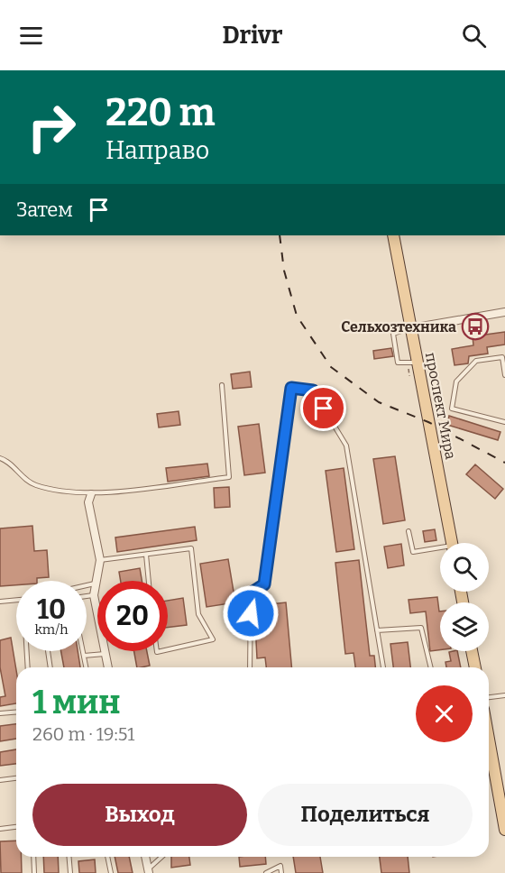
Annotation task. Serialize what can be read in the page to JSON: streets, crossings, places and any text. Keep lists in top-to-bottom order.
{
  "streets": {
    "main road": ["проспект Мира"]
  },
  "places": {
    "bus stop": ["Сельхозтехника"]
  },
  "page": {
    "header": "Drivr",
    "turn": ["220 m", "Направо"],
    "then": "Затем",
    "speed": "10 km/h",
    "limit": "20",
    "heading": ["1 мин", "260 m · 19:51"],
    "buttons": ["Выход", "Поделиться"]
  }
}
